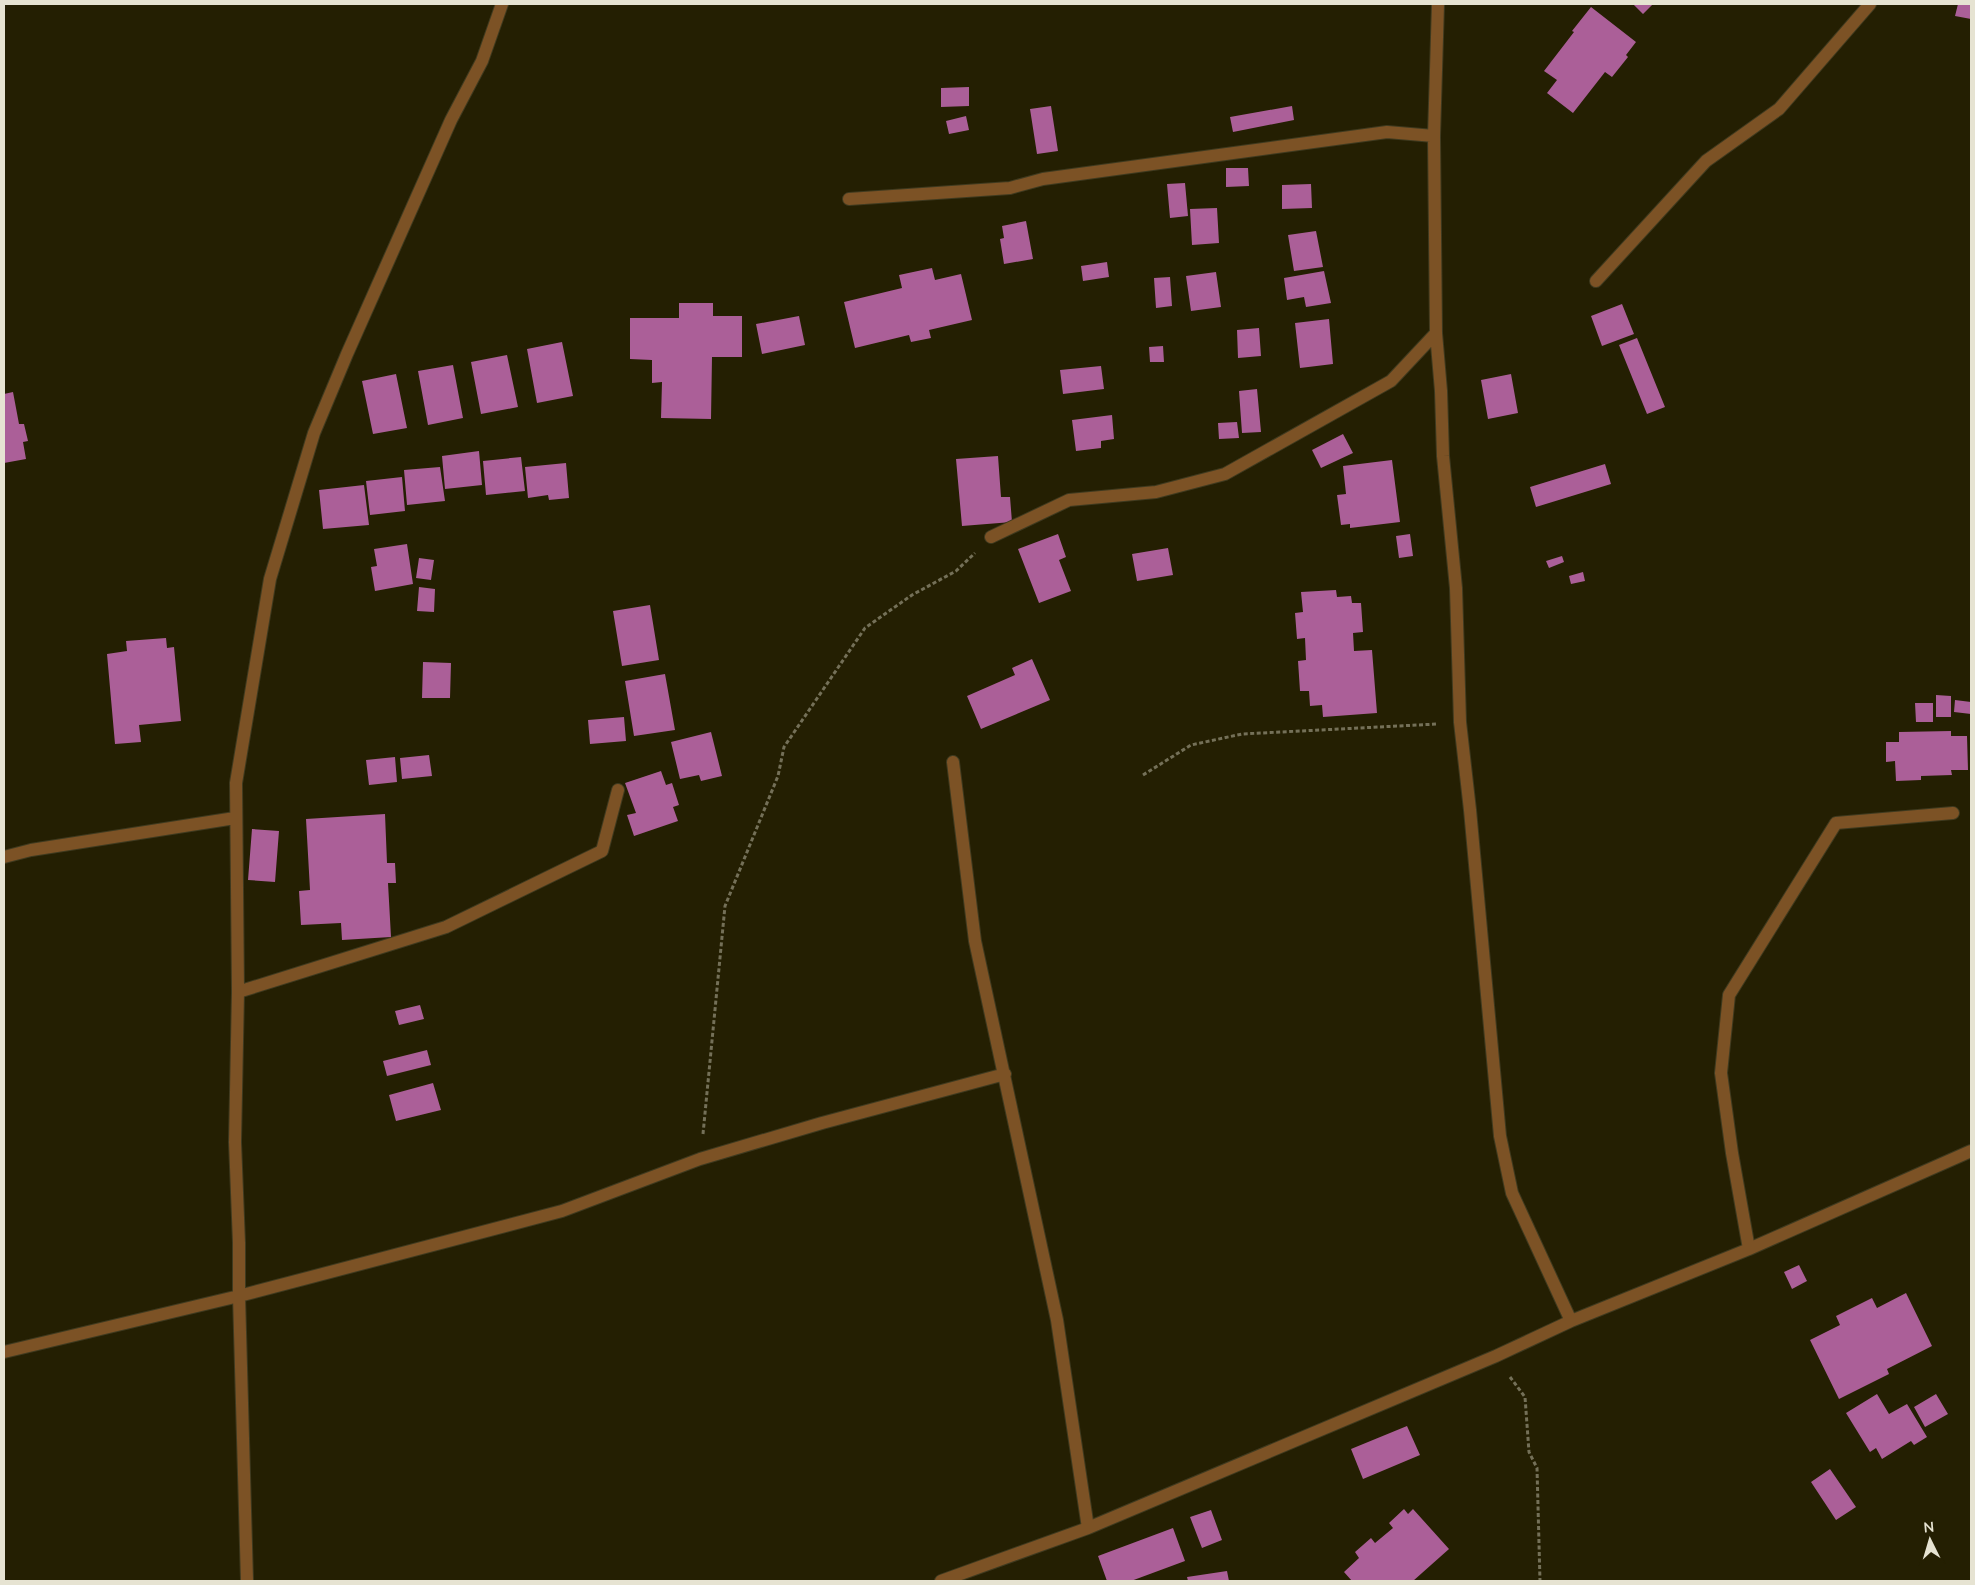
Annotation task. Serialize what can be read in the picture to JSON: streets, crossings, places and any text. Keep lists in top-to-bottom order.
{
  "north": "top"
}
